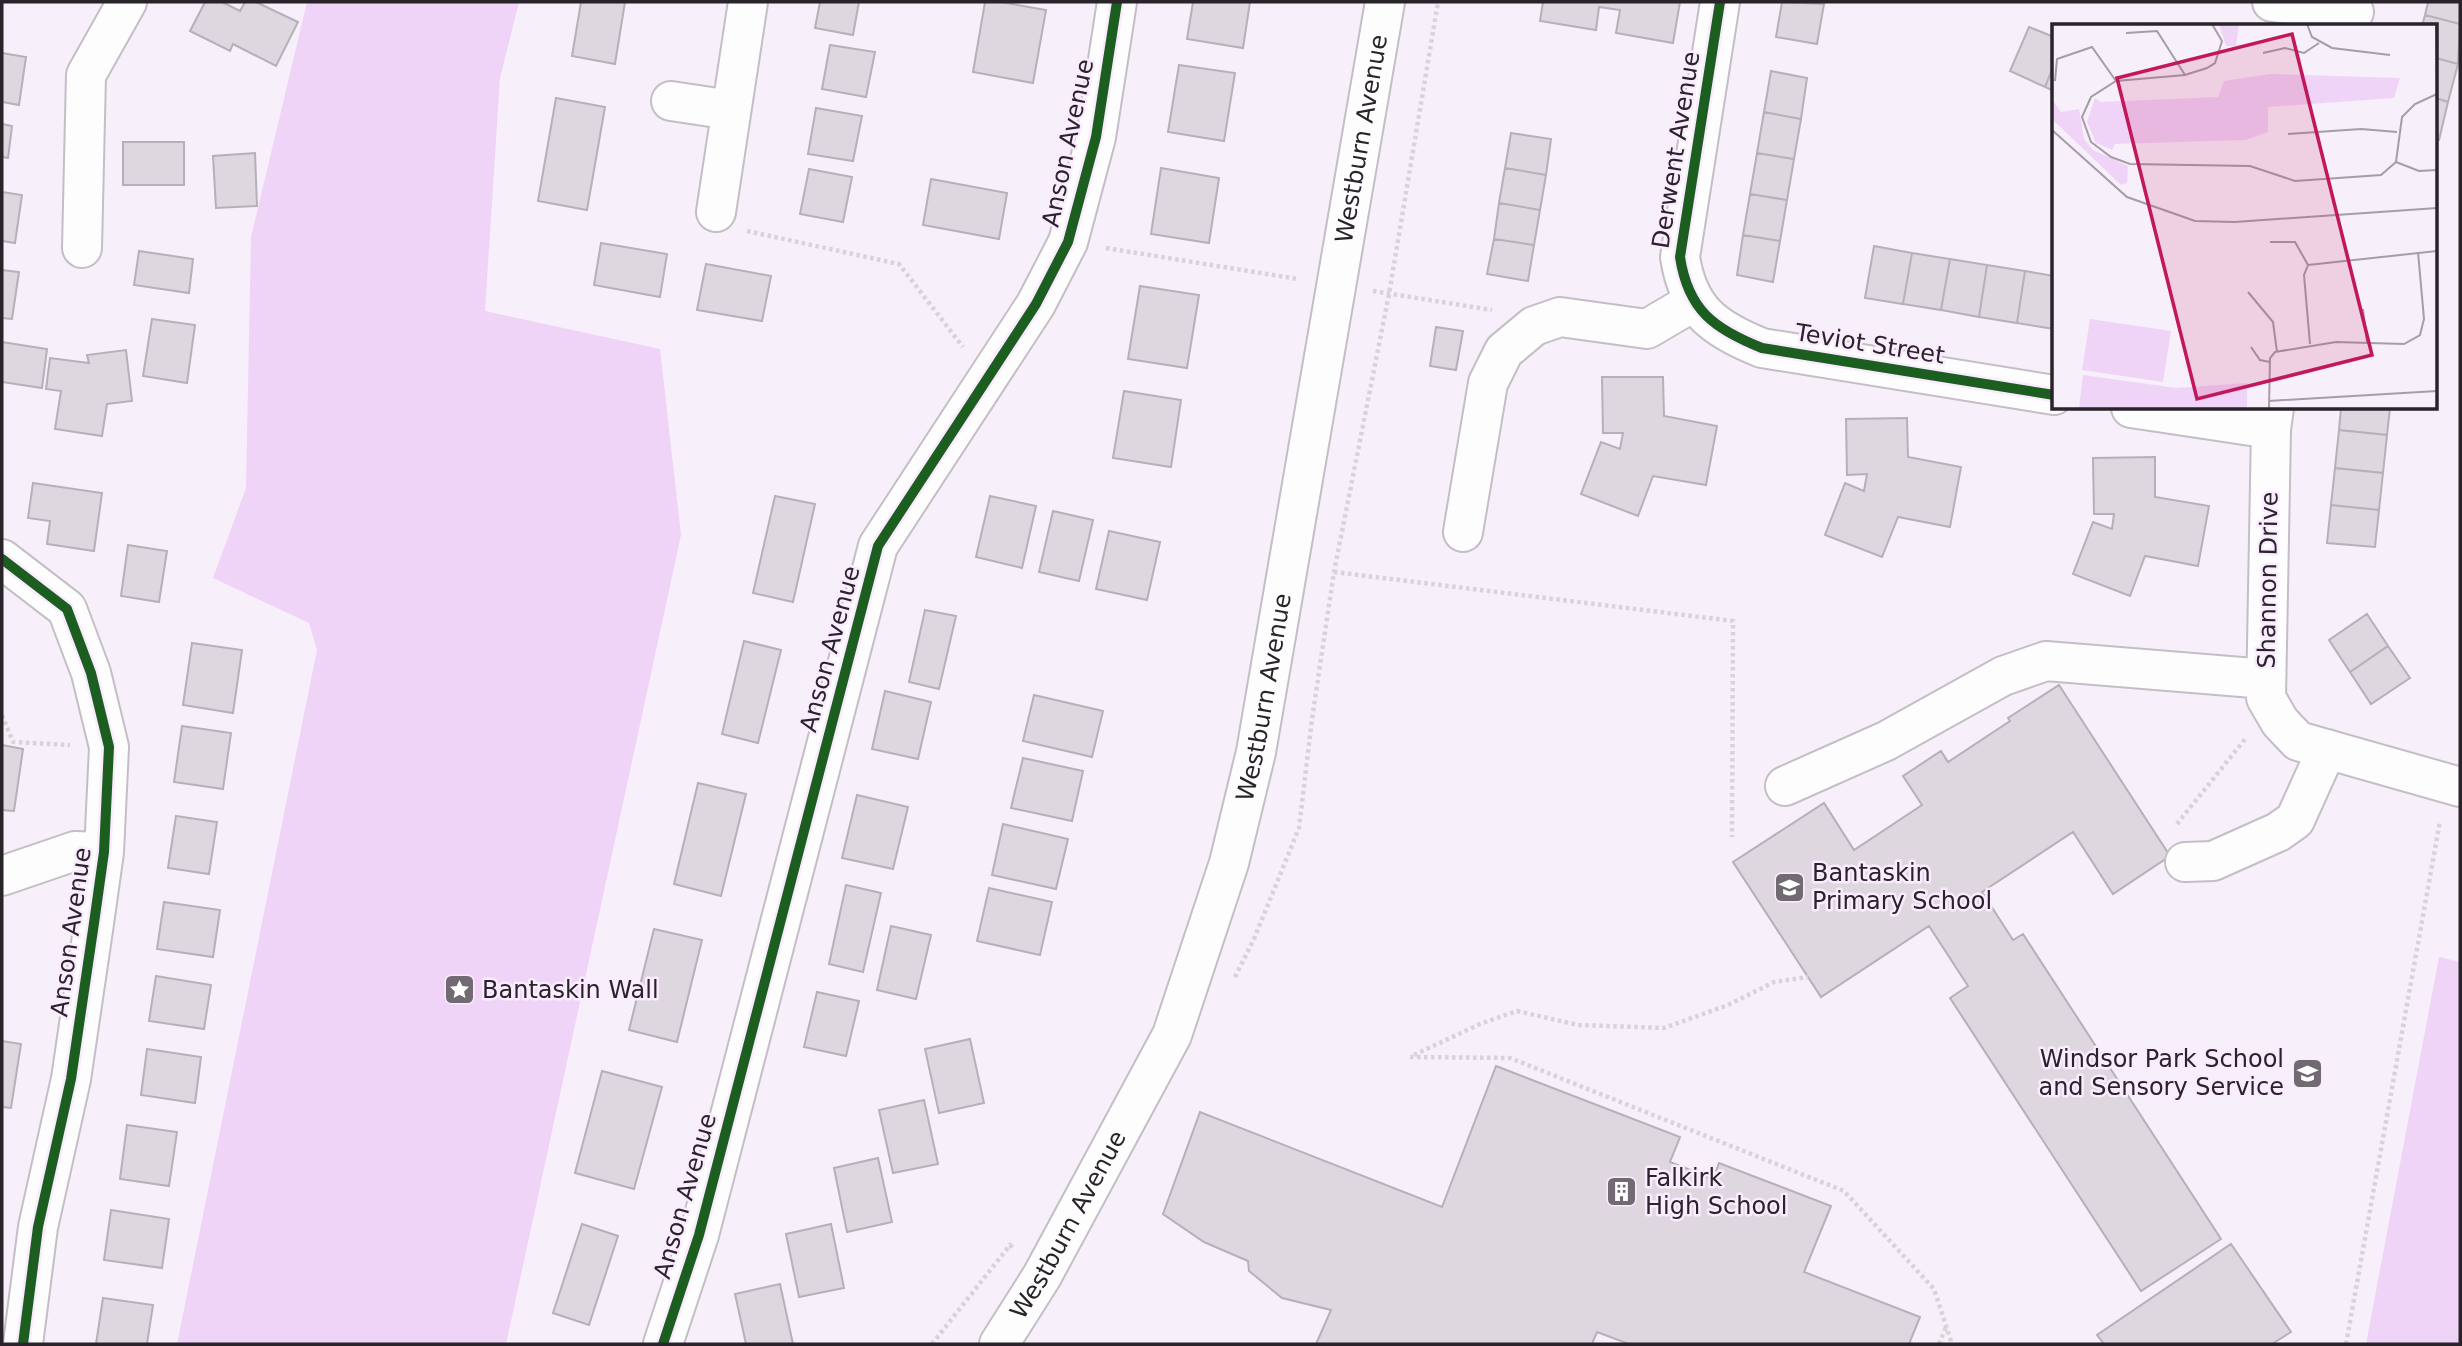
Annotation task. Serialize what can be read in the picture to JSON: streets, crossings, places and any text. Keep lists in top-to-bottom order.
{
  "streets": {
    "street": [
      "Westburn Avenue",
      "Anson Avenue",
      "Derwent Avenue",
      "Teviot Street",
      "Shannon Drive"
    ]
  },
  "crossings": [
    ["Derwent Avenue", "Teviot Street"]
  ],
  "places": {
    "school or university": ["Bantaskin Primary School", "Windsor Park School and Sensory Service"],
    "place": ["Bantaskin Wall"],
    "building": ["Falkirk High School"]
  }
}
